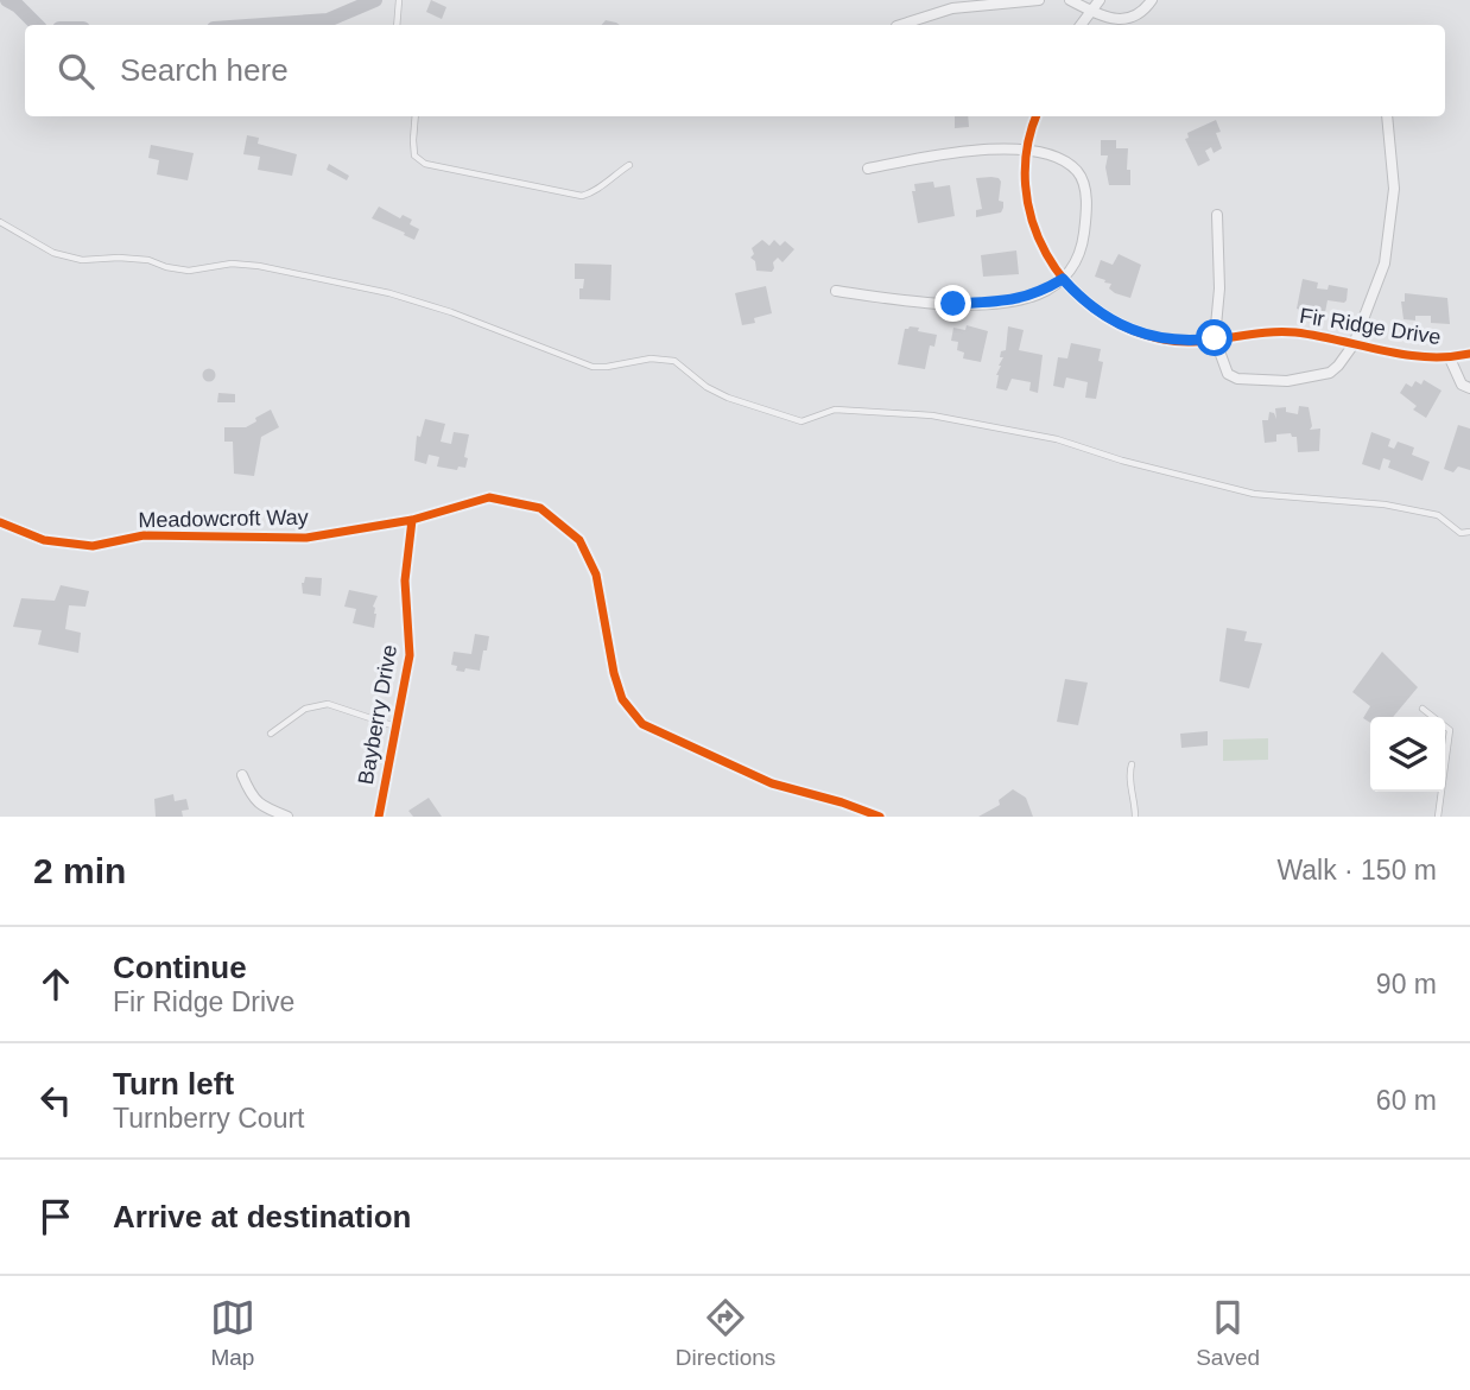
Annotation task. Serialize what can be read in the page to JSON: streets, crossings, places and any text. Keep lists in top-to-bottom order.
{
  "streets": {
    "street": ["Fir Ridge Drive", "Meadowcroft Way", "Bayberry Drive"]
  },
  "crossings": [
    ["Meadowcroft Way", "Bayberry Drive"]
  ],
  "page": {
    "search": "Search here",
    "heading": ["2 min", "Walk · 150 m"],
    "list": [
      ["Continue", "Fir Ridge Drive", "90 m"],
      ["Turn left", "Turnberry Court", "60 m"],
      "Arrive at destination"
    ],
    "nav": ["Map", "Directions", "Saved"]
  }
}
